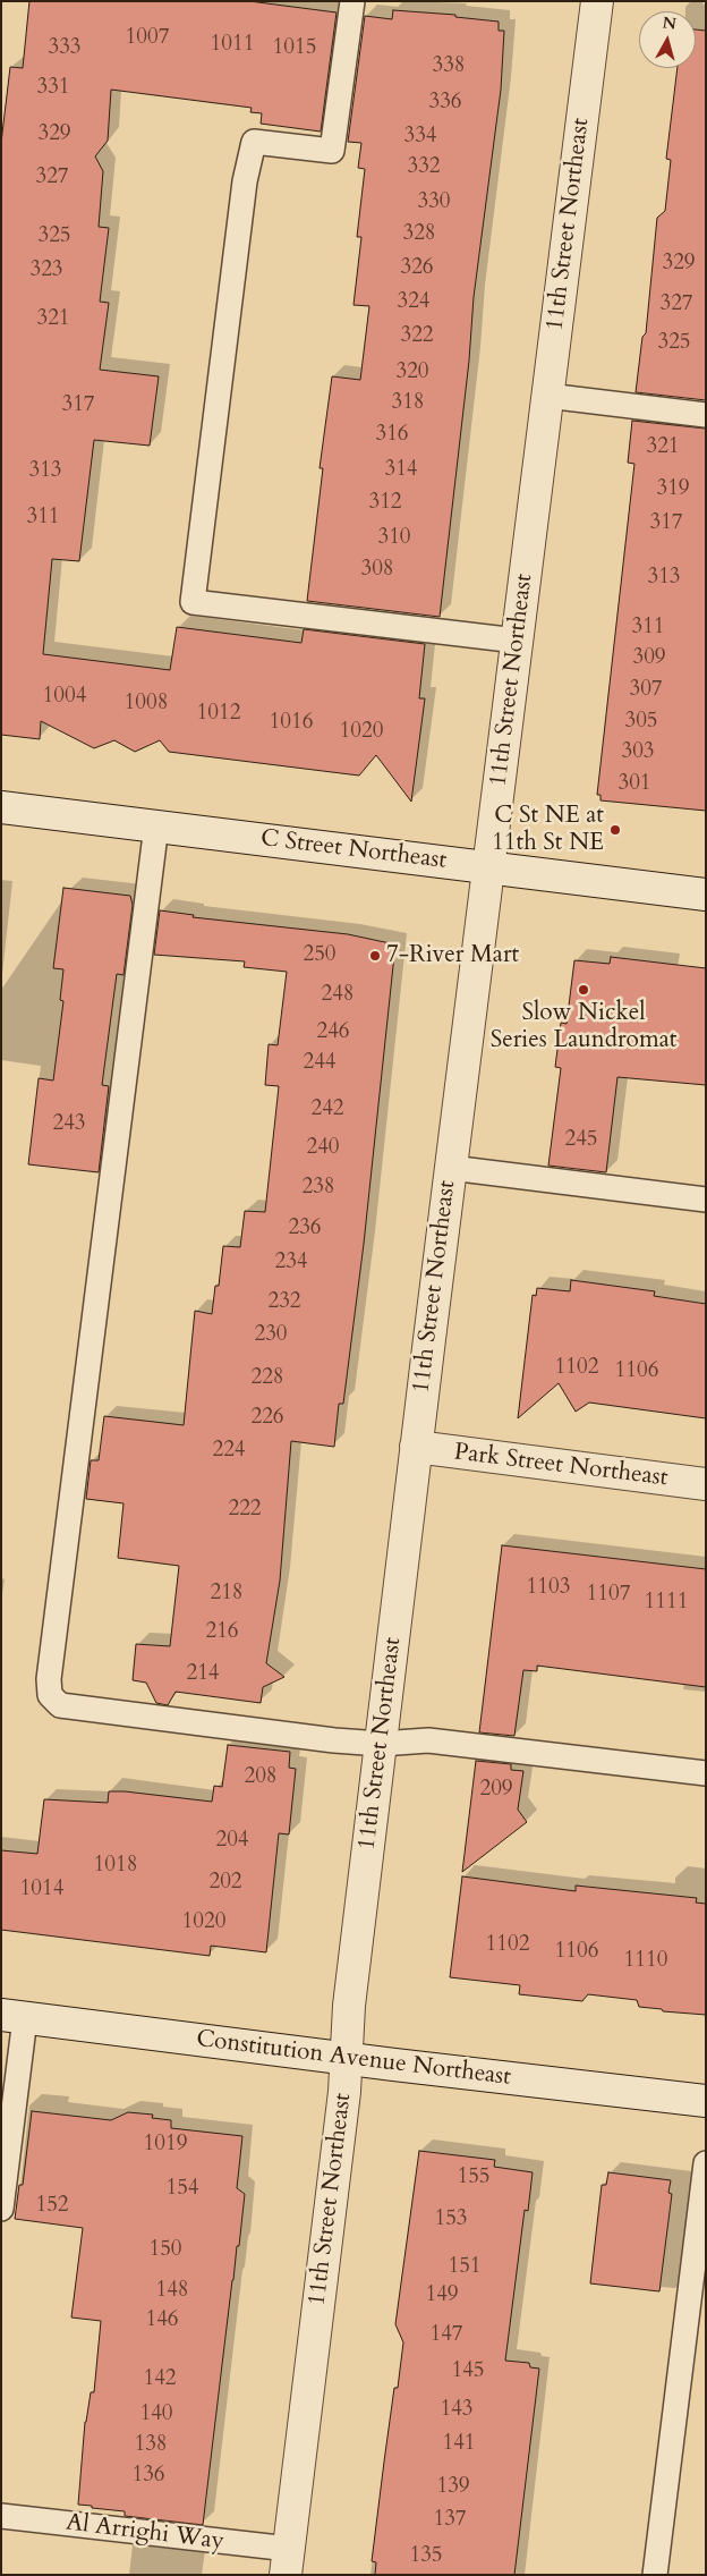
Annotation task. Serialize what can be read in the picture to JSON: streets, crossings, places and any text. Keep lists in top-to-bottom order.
{
  "streets": {
    "street": [
      "11th Street Northeast",
      "C Street Northeast",
      "Park Street Northeast",
      "Constitution Avenue Northeast"
    ],
    "lane": ["Al Arrighi Way"]
  },
  "crossings": [
    ["11th Street Northeast", "C Street Northeast"],
    ["11th Street Northeast", "Park Street Northeast"],
    ["11th Street Northeast", "Constitution Avenue Northeast"],
    ["11th Street Northeast", "Al Arrighi Way"]
  ],
  "places": ["C St NE at 11th St NE", "7-River Mart", "Slow Nickel Series Laundromat"],
  "house_numbers": [
    "1007",
    "1011",
    "333",
    "1015",
    "338",
    "331",
    "336",
    "329",
    "334",
    "332",
    "327",
    "330",
    "328",
    "325",
    "329",
    "326",
    "323",
    "324",
    "327",
    "321",
    "322",
    "325",
    "320",
    "318",
    "317",
    "316",
    "321",
    "314",
    "313",
    "319",
    "312",
    "311",
    "317",
    "310",
    "308",
    "313",
    "311",
    "309",
    "307",
    "1004",
    "1008",
    "1012",
    "305",
    "1016",
    "1020",
    "303",
    "301",
    "250",
    "248",
    "246",
    "244",
    "242",
    "243",
    "245",
    "240",
    "238",
    "236",
    "234",
    "232",
    "230",
    "1102",
    "1106",
    "228",
    "226",
    "224",
    "222",
    "1103",
    "218",
    "1107",
    "1111",
    "216",
    "214",
    "208",
    "209",
    "204",
    "1018",
    "202",
    "1014",
    "1020",
    "1102",
    "1106",
    "1110",
    "1019",
    "155",
    "154",
    "152",
    "153",
    "150",
    "151",
    "148",
    "149",
    "146",
    "147",
    "145",
    "142",
    "143",
    "140",
    "141",
    "138",
    "136",
    "139",
    "137",
    "135"
  ],
  "north": "top"
}
